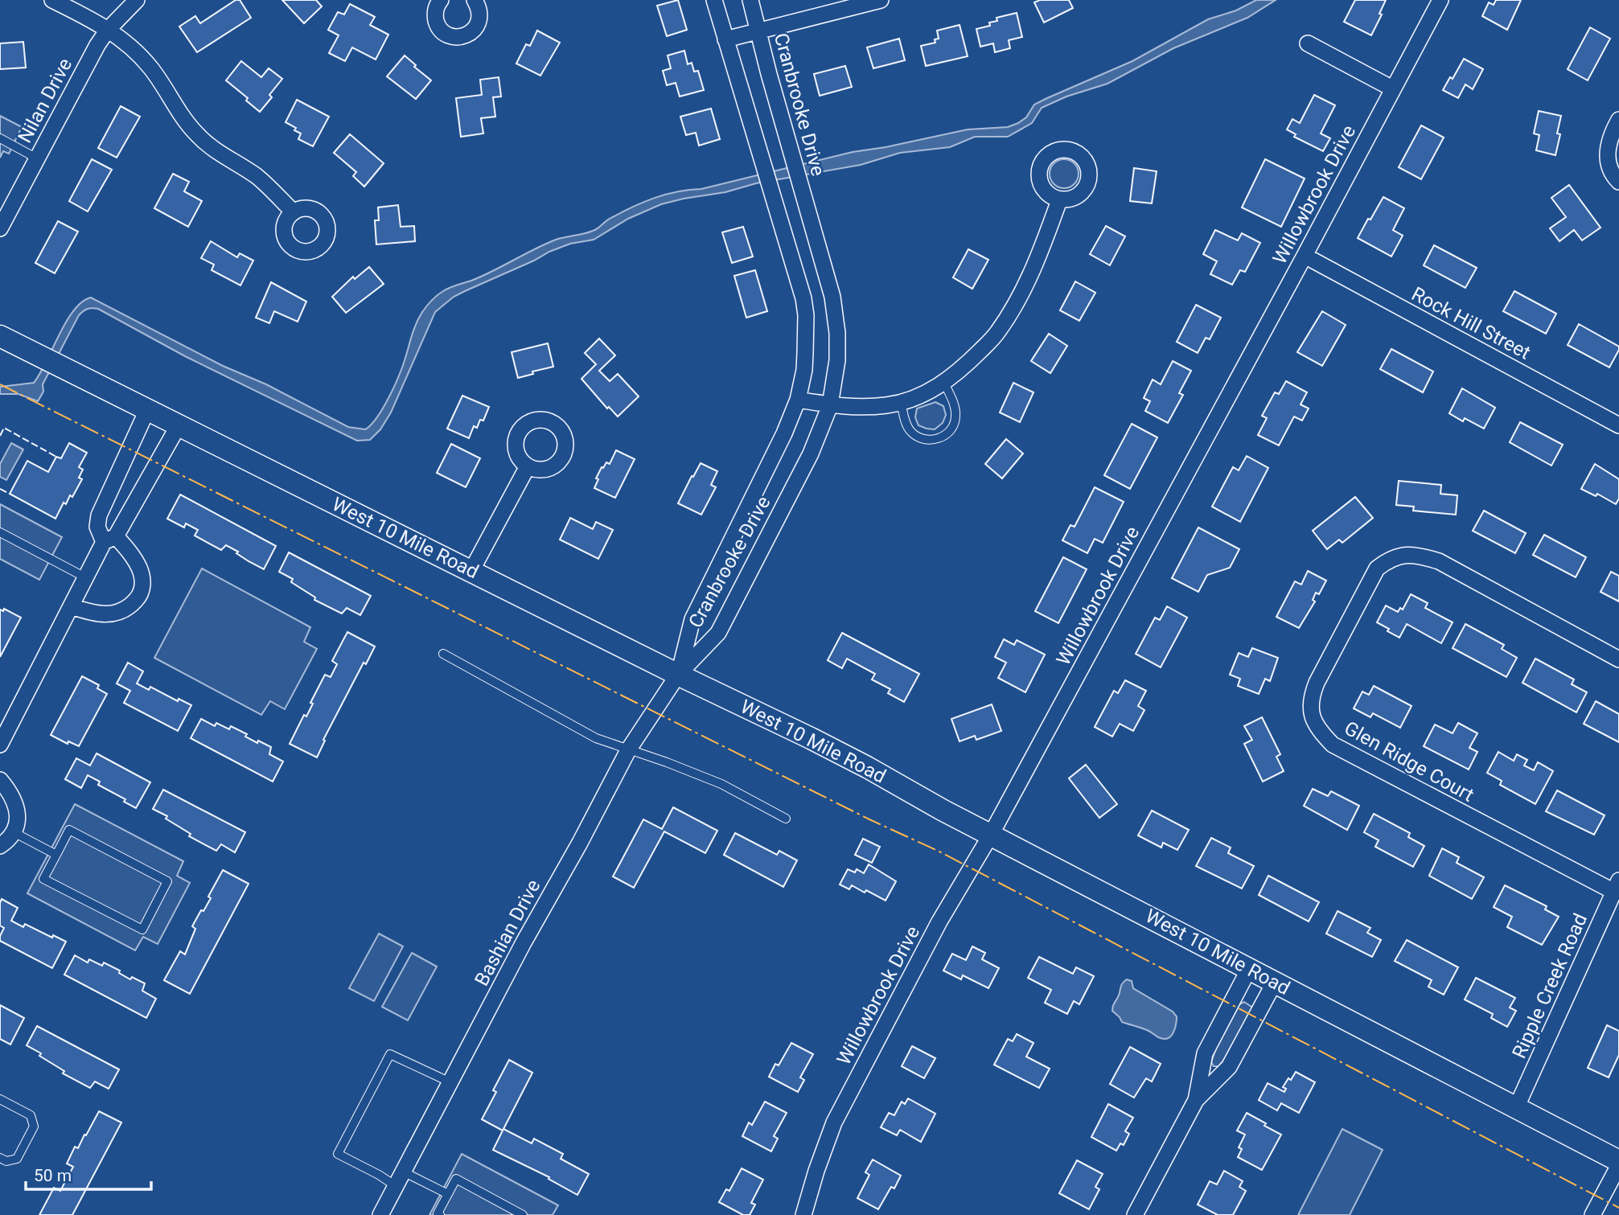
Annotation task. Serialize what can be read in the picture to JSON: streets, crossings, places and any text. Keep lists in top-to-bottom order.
{
  "streets": {
    "main road": ["West 10 Mile Road"],
    "street": [
      "Nilan Drive",
      "Cranbrooke Drive",
      "Willowbrook Drive",
      "Rock Hill Street",
      "Glen Ridge Court",
      "Bashian Drive",
      "Ripple Creek Road"
    ]
  },
  "crossings": [
    ["Cranbrooke Drive", "West 10 Mile Road"],
    ["Cranbrooke Drive", "Bashian Drive"],
    ["Willowbrook Drive", "Rock Hill Street"],
    ["Willowbrook Drive", "West 10 Mile Road"],
    ["West 10 Mile Road", "Bashian Drive"],
    ["West 10 Mile Road", "Ripple Creek Road"],
    ["Glen Ridge Court", "Ripple Creek Road"]
  ],
  "scale_bar": "50 m"
}
